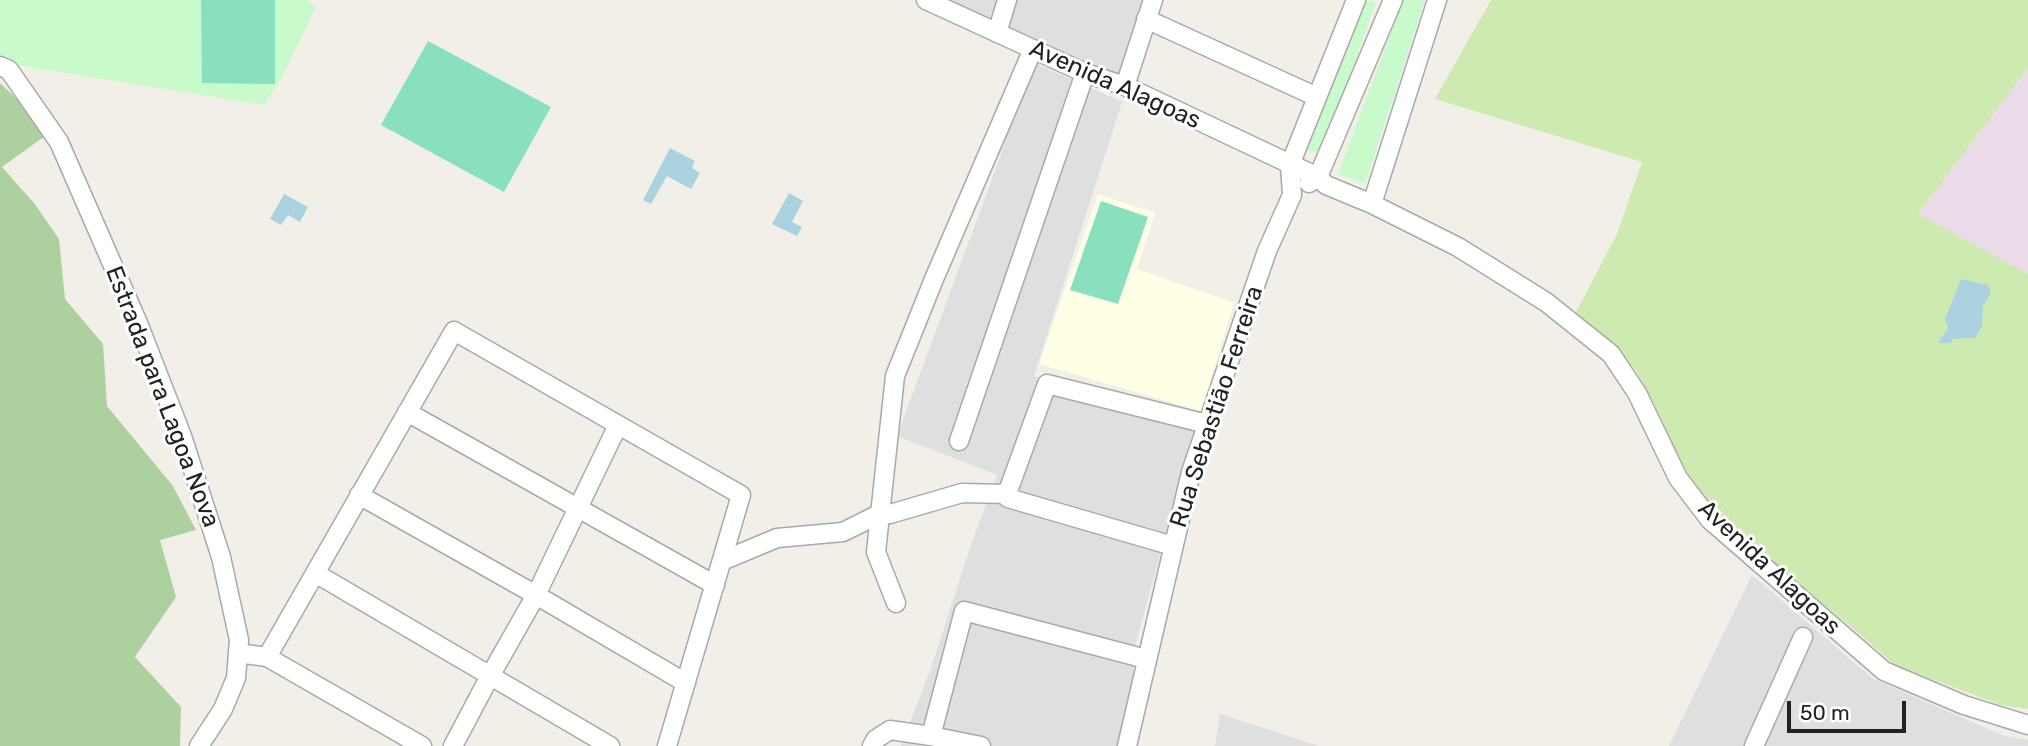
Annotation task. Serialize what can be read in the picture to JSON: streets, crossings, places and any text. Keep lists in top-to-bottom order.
{
  "streets": {
    "street": ["Avenida Alagoas", "Estrada para Lagoa Nova", "Rua Sebastião Ferreira"]
  },
  "crossings": [
    ["Avenida Alagoas", "Rua Sebastião Ferreira"]
  ],
  "scale_bar": "50 m"
}
